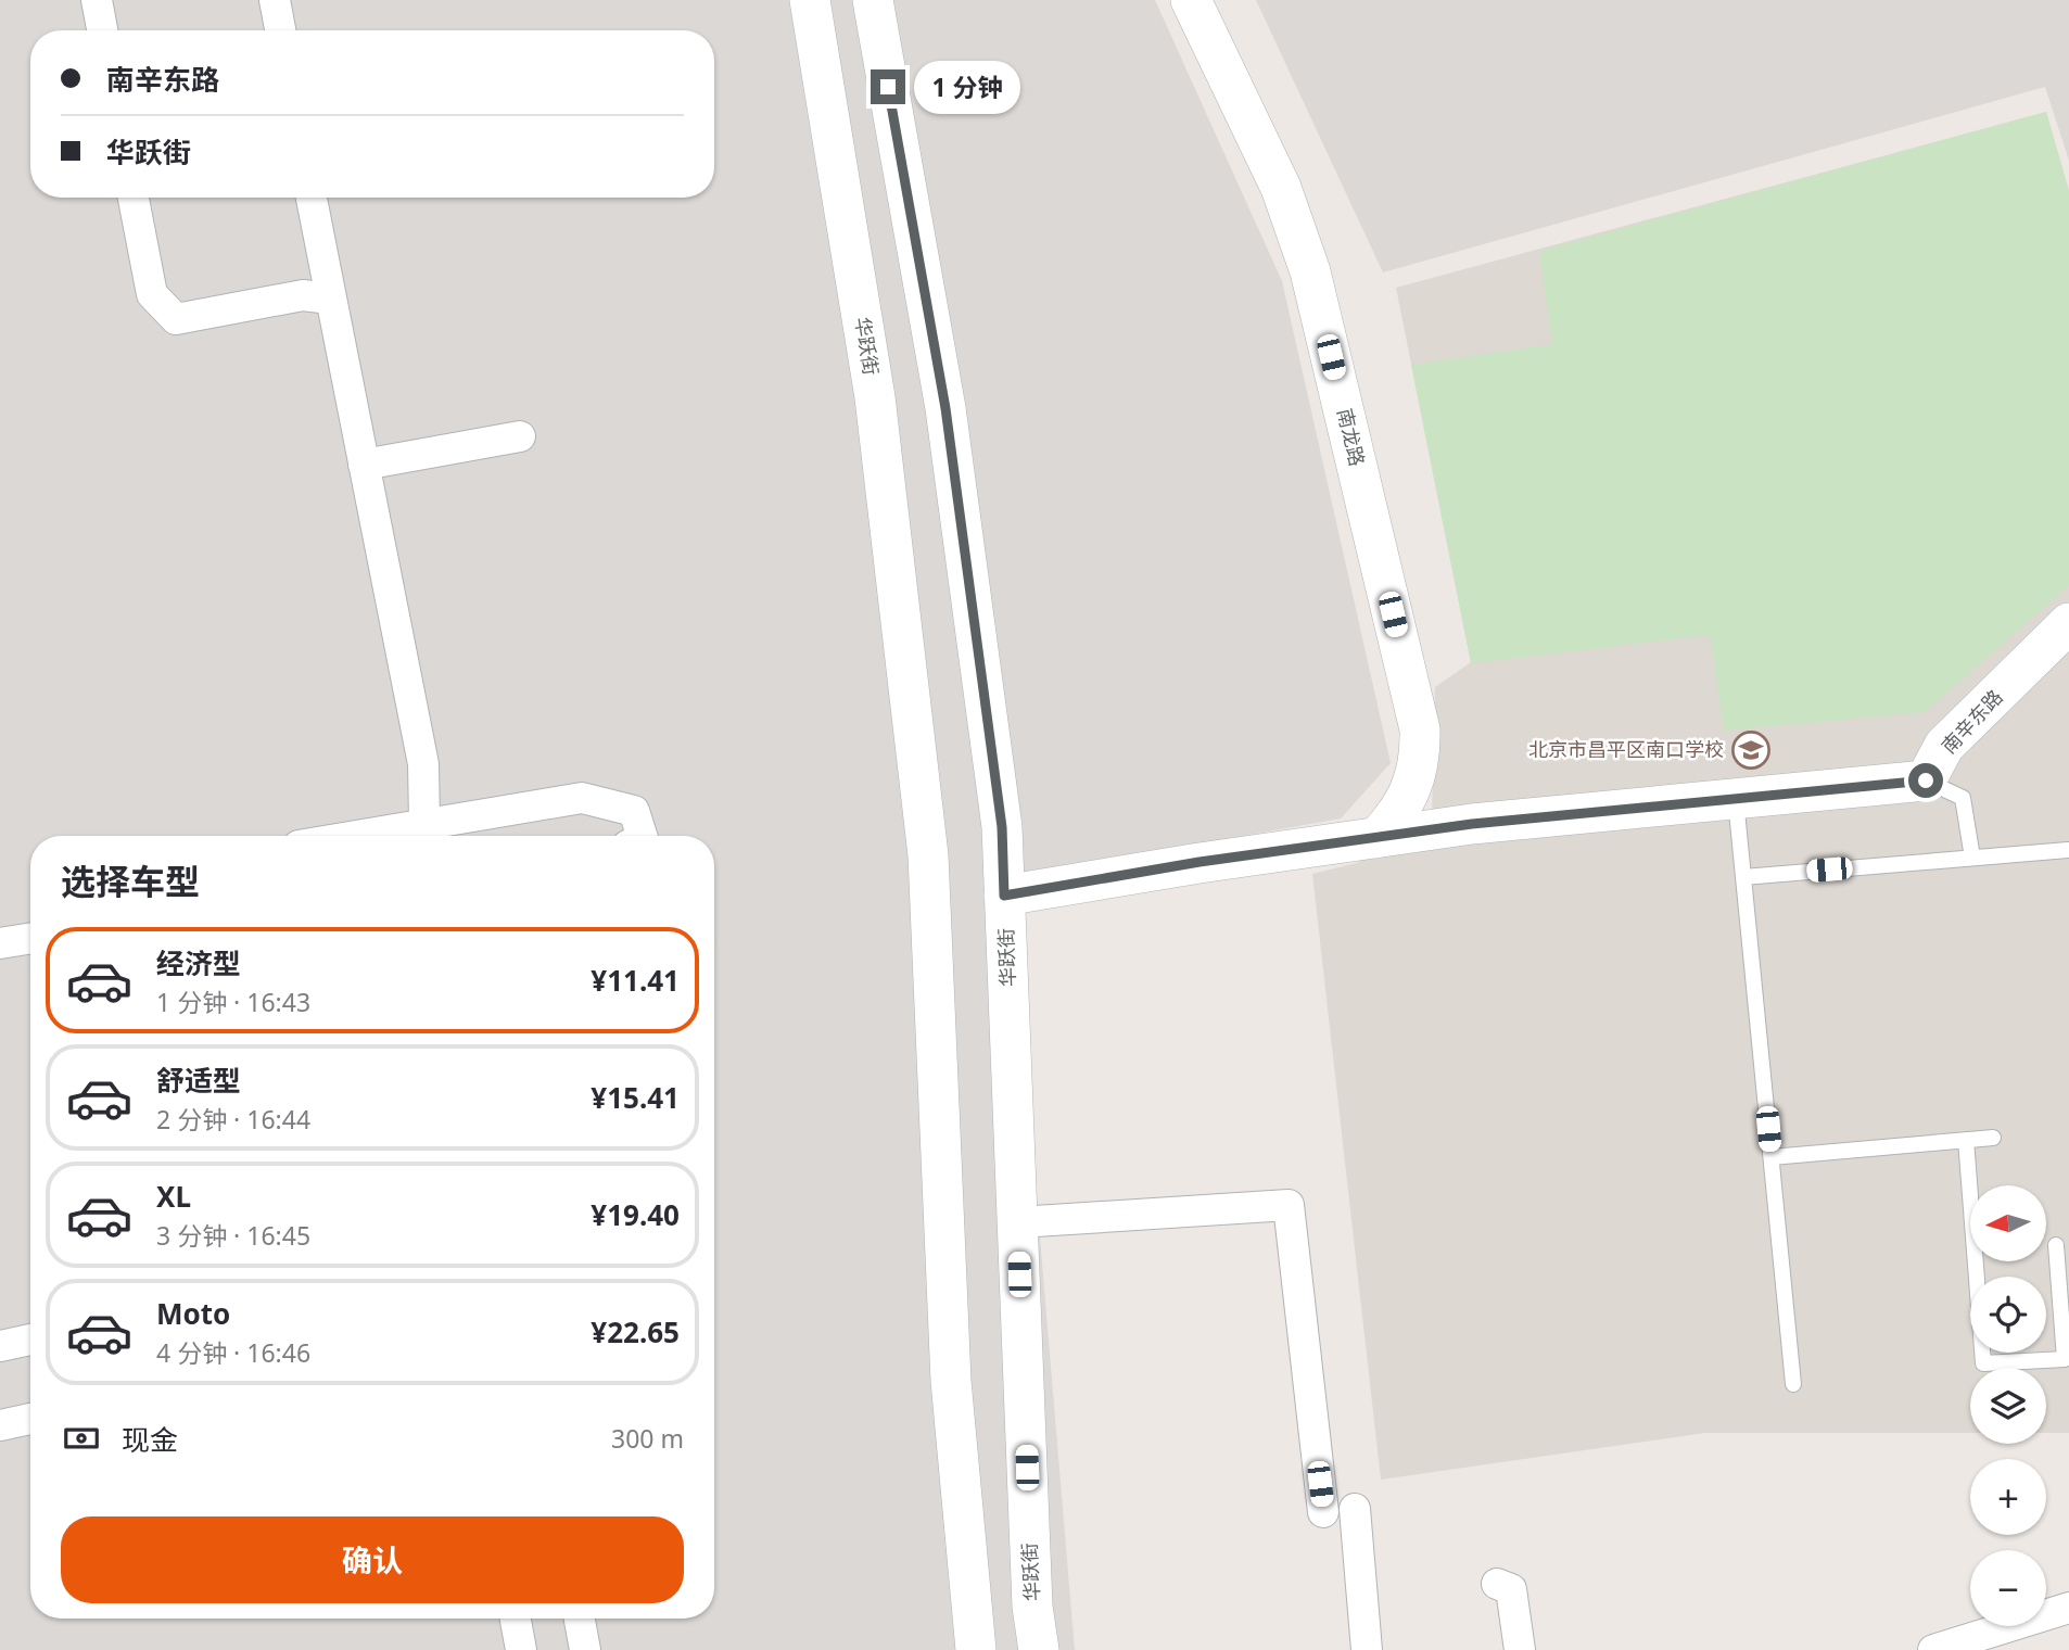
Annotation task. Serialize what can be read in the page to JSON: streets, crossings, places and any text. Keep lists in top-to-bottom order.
{
  "streets": {
    "street": ["华跃街", "南龙路", "南辛东路"]
  },
  "places": {
    "school or university": ["北京市昌平区南口学校"]
  },
  "north": "left",
  "page": {
    "banner": ["南辛东路", "华跃街"],
    "bubble": "1 分钟",
    "heading": "选择车型",
    "list": [
      {
        "name": "经济型",
        "note": "1 分钟 · 16:43",
        "value": "¥11.41"
      },
      {
        "name": "舒适型",
        "note": "2 分钟 · 16:44",
        "value": "¥15.41"
      },
      {
        "name": "XL",
        "note": "3 分钟 · 16:45",
        "value": "¥19.40"
      },
      {
        "name": "Moto",
        "note": "4 分钟 · 16:46",
        "value": "¥22.65"
      }
    ],
    "map_buttons": ["+", "−"],
    "pay": ["现金", "300 m"],
    "buttons": "确认"
  }
}
